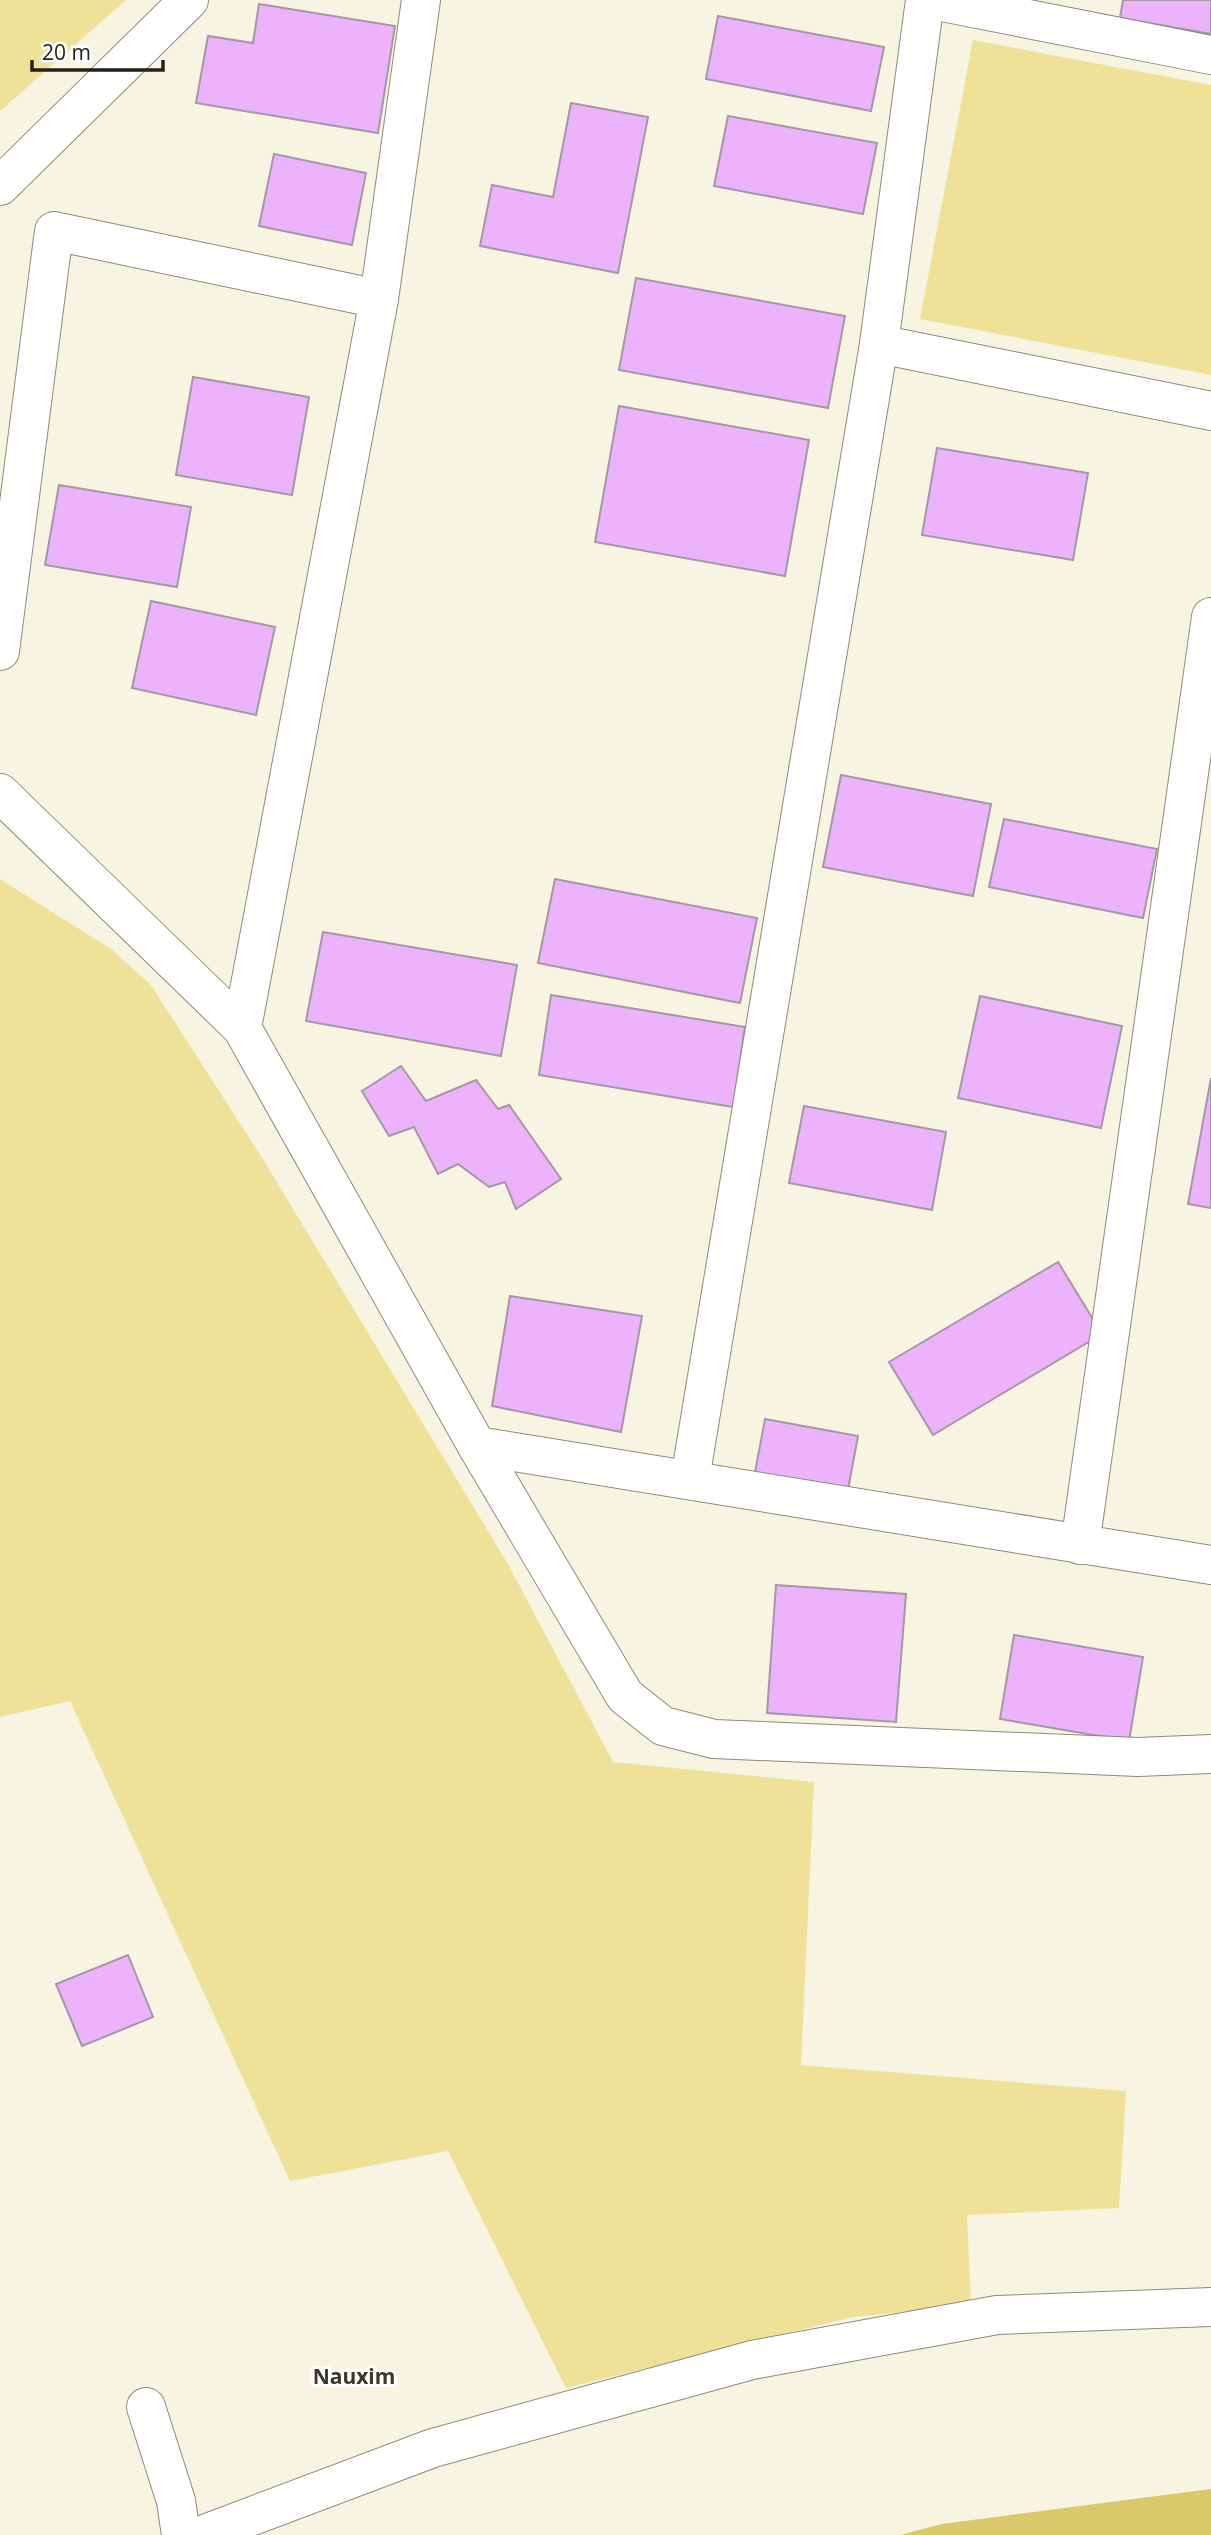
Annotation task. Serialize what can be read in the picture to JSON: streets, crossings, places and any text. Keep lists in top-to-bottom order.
{
  "districts": ["Nauxim"],
  "scale_bar": "20 m"
}
